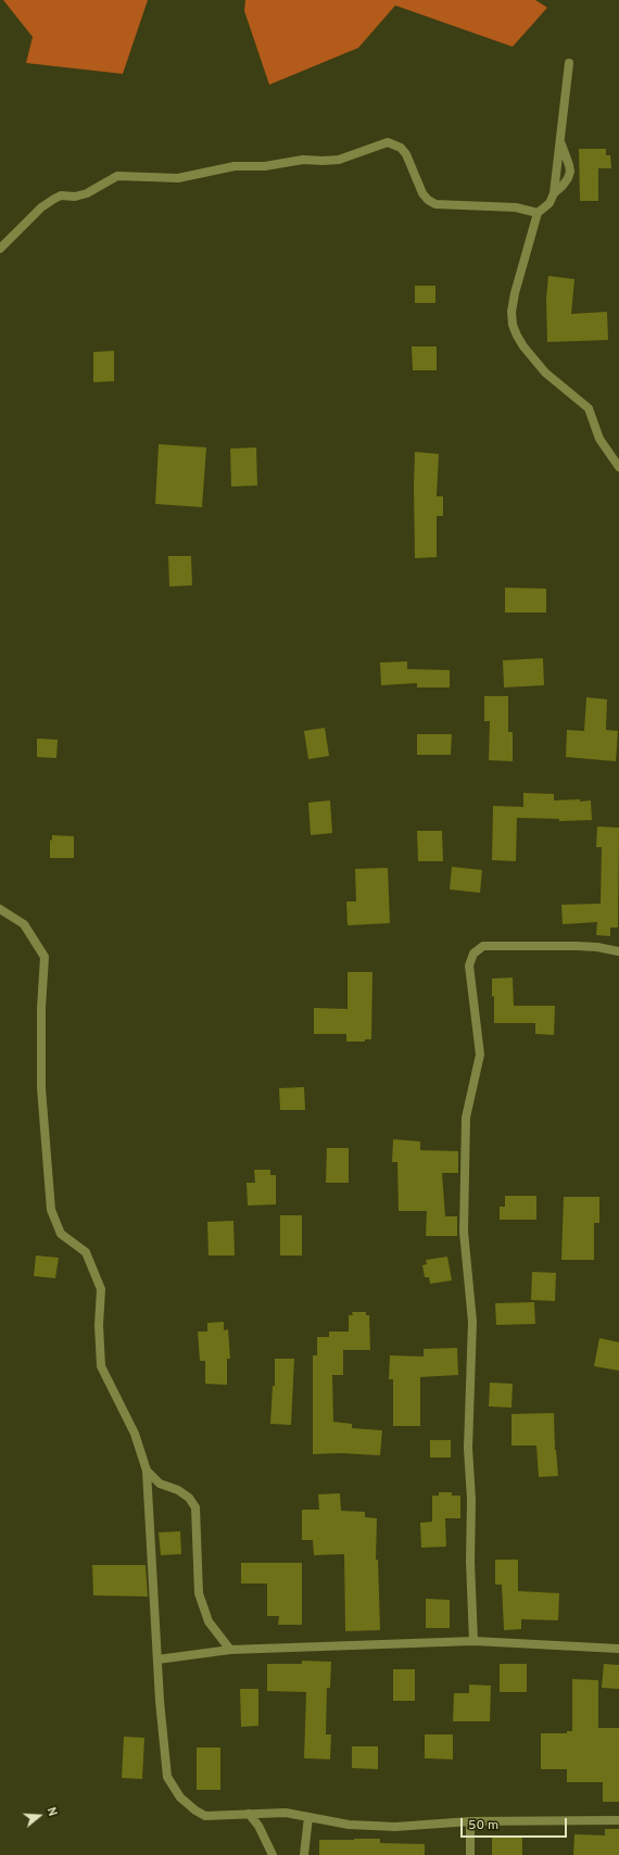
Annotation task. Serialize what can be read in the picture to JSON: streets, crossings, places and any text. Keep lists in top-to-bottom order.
{
  "scale_bar": "50 m",
  "north": "right"
}
